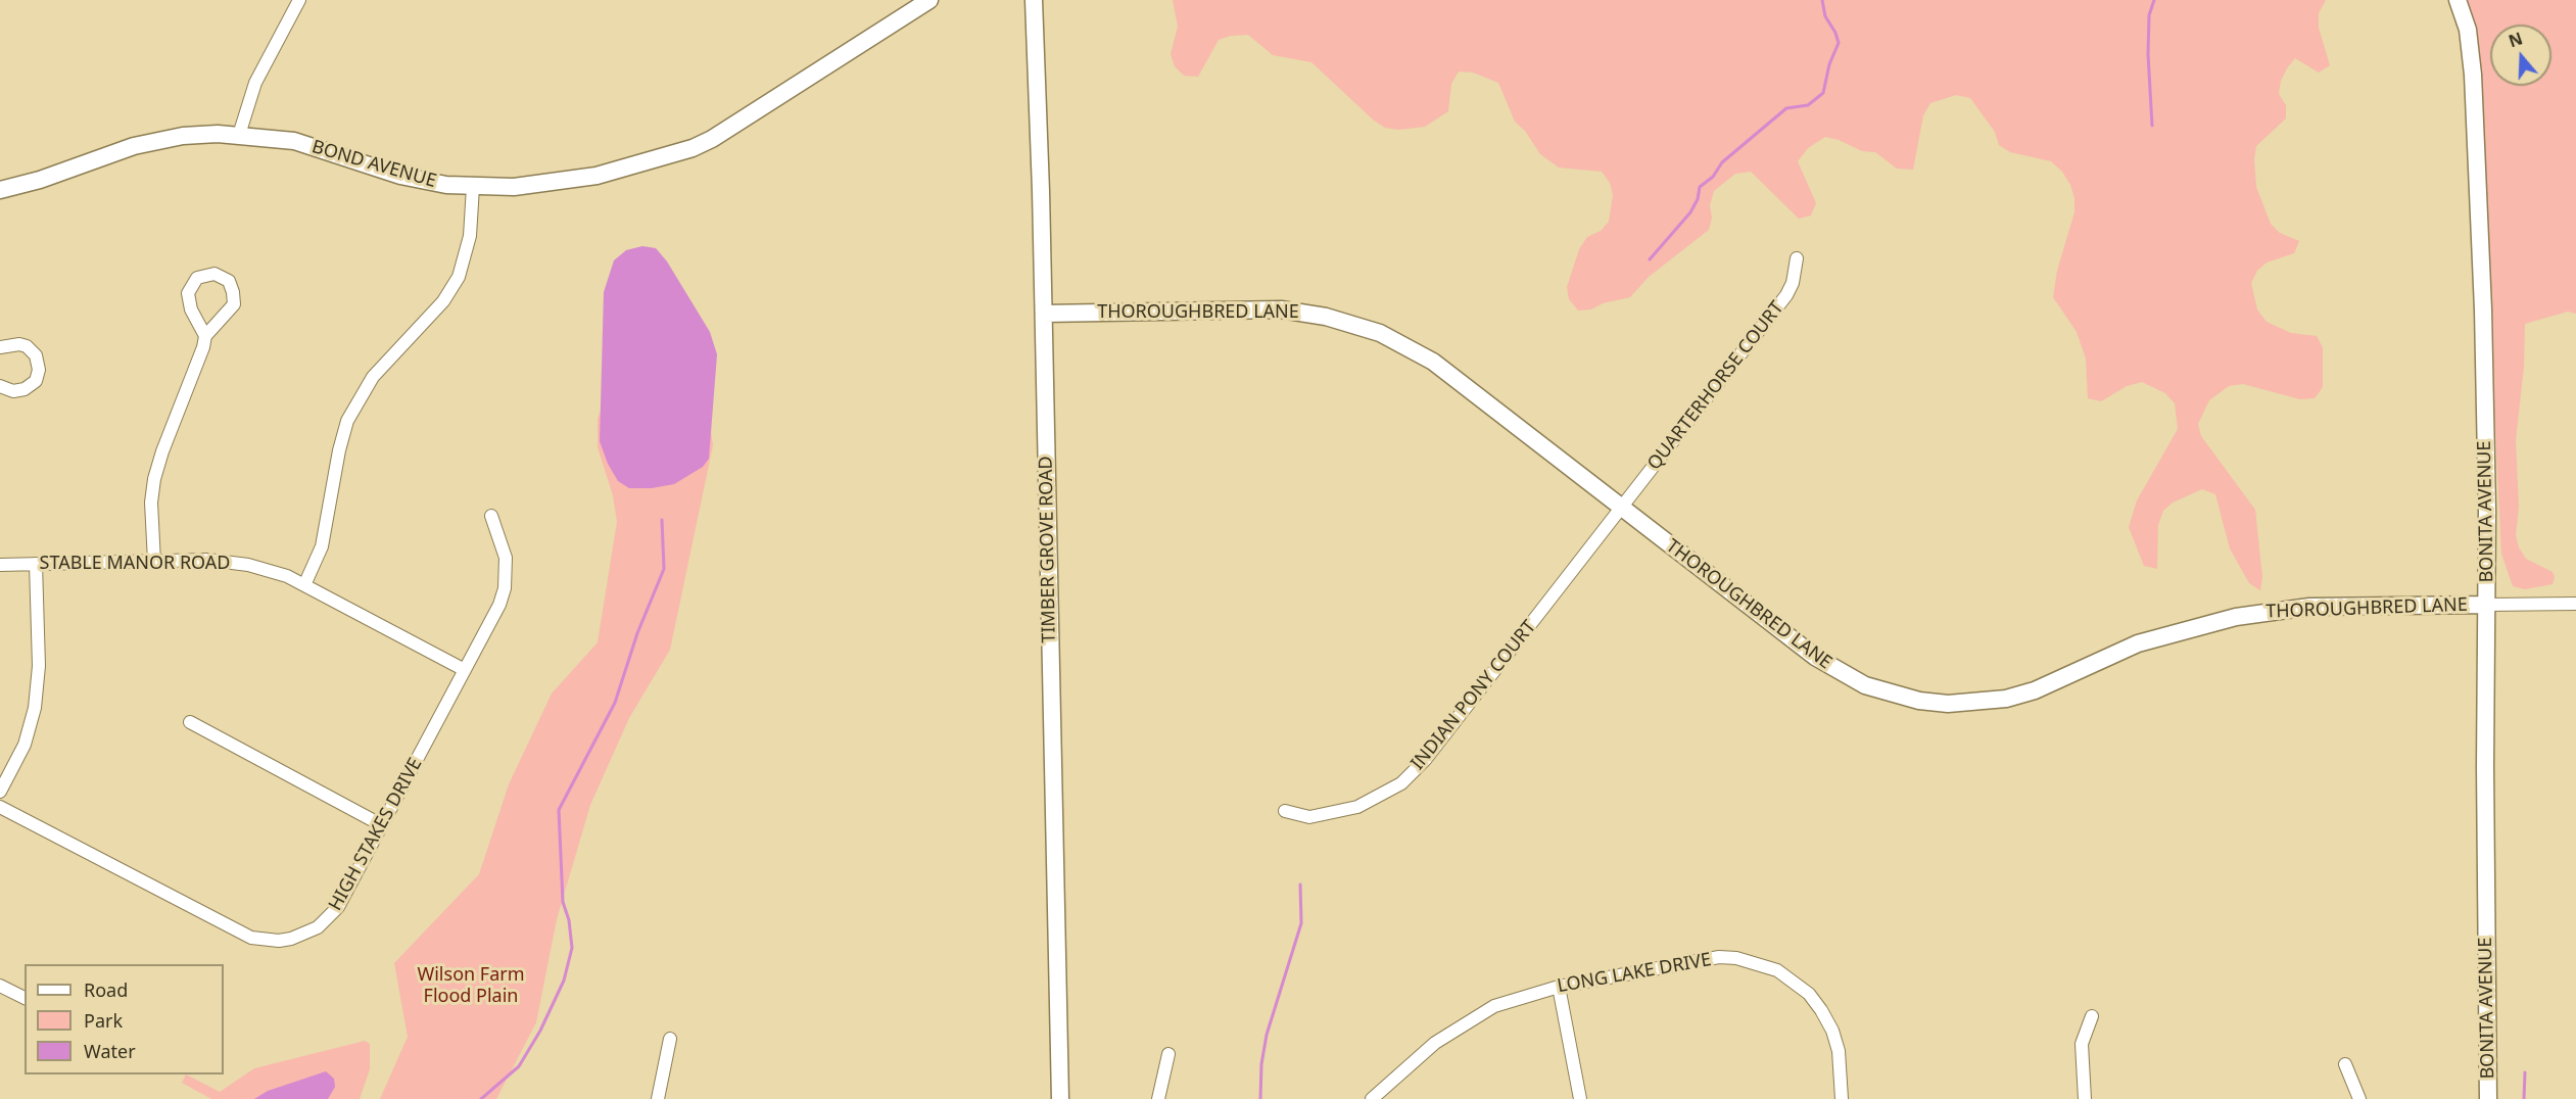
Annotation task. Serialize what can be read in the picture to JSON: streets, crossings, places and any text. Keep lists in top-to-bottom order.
{
  "streets": {
    "street": [
      "BOND AVENUE",
      "THOROUGHBRED LANE",
      "QUARTERHORSE COURT",
      "BONITA AVENUE",
      "TIMBER GROVE ROAD",
      "STABLE MANOR ROAD",
      "INDIAN PONY COURT",
      "HIGH STAKES DRIVE",
      "LONG LAKE DRIVE"
    ]
  },
  "crossings": [
    ["THOROUGHBRED LANE", "QUARTERHORSE COURT"],
    ["THOROUGHBRED LANE", "BONITA AVENUE"],
    ["THOROUGHBRED LANE", "TIMBER GROVE ROAD"],
    ["THOROUGHBRED LANE", "INDIAN PONY COURT"],
    ["QUARTERHORSE COURT", "INDIAN PONY COURT"],
    ["STABLE MANOR ROAD", "HIGH STAKES DRIVE"]
  ],
  "parks": ["Wilson Farm Flood Plain"],
  "legend": ["Road", "Park", "Water"],
  "north": "top"
}
